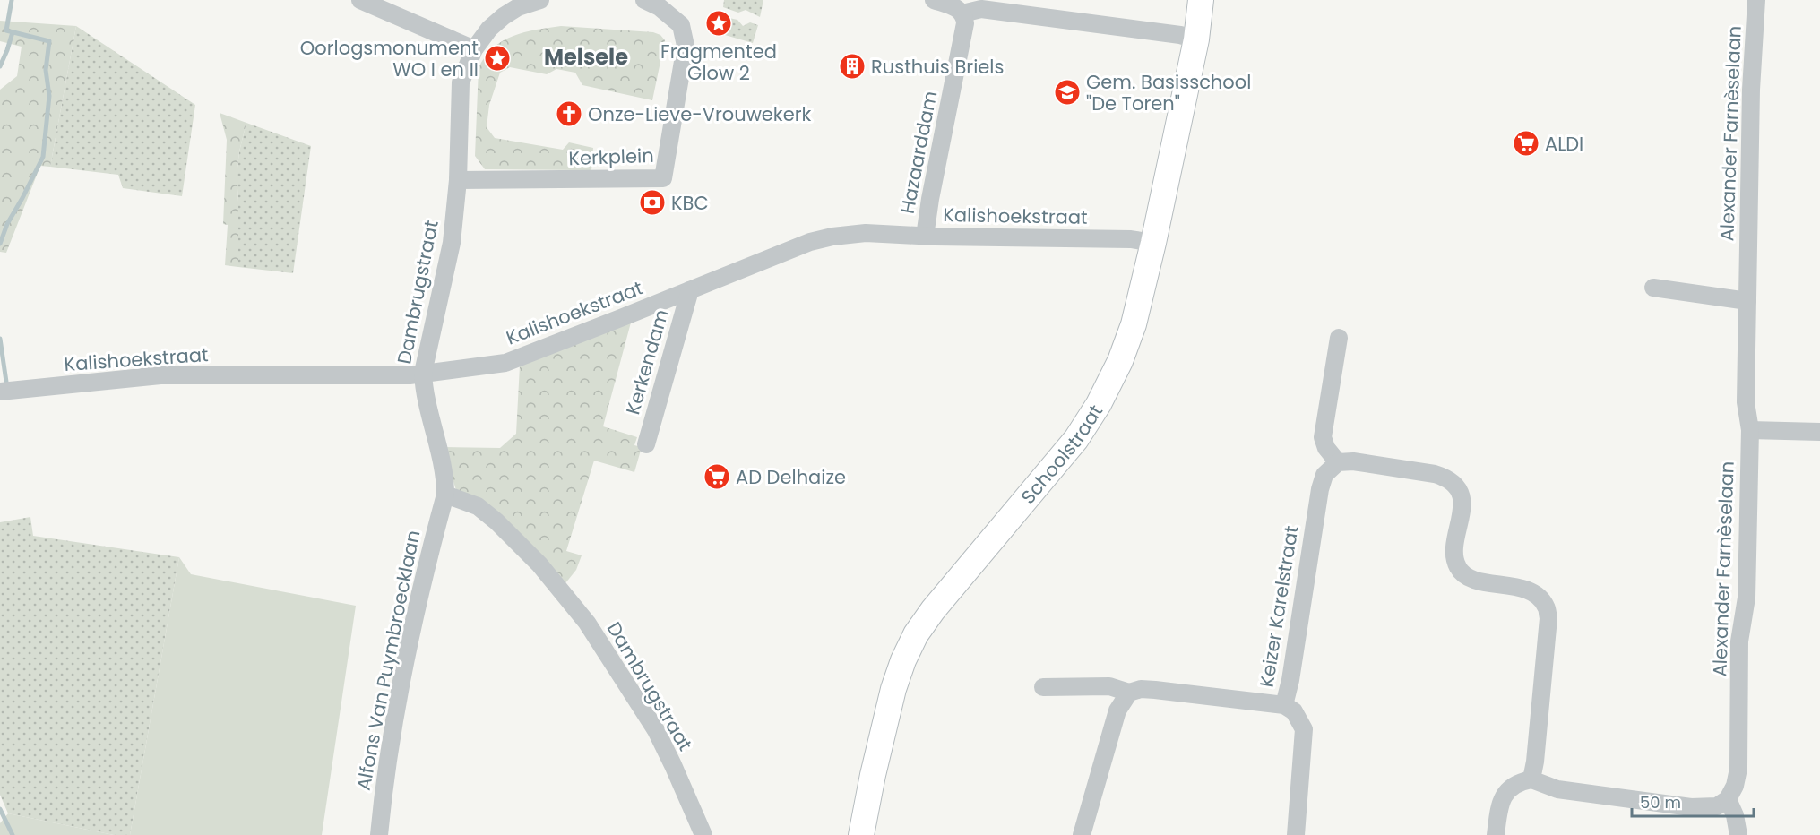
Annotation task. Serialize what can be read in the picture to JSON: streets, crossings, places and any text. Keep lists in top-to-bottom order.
{
  "streets": {
    "main road": ["Schoolstraat"],
    "street": [
      "Alexander Farnèselaan",
      "Hazaarddam",
      "Kerkplein",
      "Kalishoekstraat",
      "Dambrugstraat",
      "Kerkendam",
      "Keizer Karelstraat",
      "Alfons Van Puymbroecklaan"
    ]
  },
  "crossings": [
    ["Hazaarddam", "Kalishoekstraat"],
    ["Kerkplein", "Dambrugstraat"],
    ["Kalishoekstraat", "Dambrugstraat"],
    ["Kalishoekstraat", "Kerkendam"],
    ["Kalishoekstraat", "Schoolstraat"],
    ["Dambrugstraat", "Alfons Van Puymbroecklaan"]
  ],
  "districts": ["Melsele"],
  "places": {
    "place": ["Fragmented Glow 2", "Oorlogsmonument WO I en II"],
    "building": ["Rusthuis Briels"],
    "school or university": ["Gem. Basisschool \"De Toren\""],
    "church": ["Onze-Lieve-Vrouwekerk"],
    "supermarket": ["ALDI", "AD Delhaize"],
    "bank": ["KBC"]
  },
  "scale_bar": "50 m"
}
